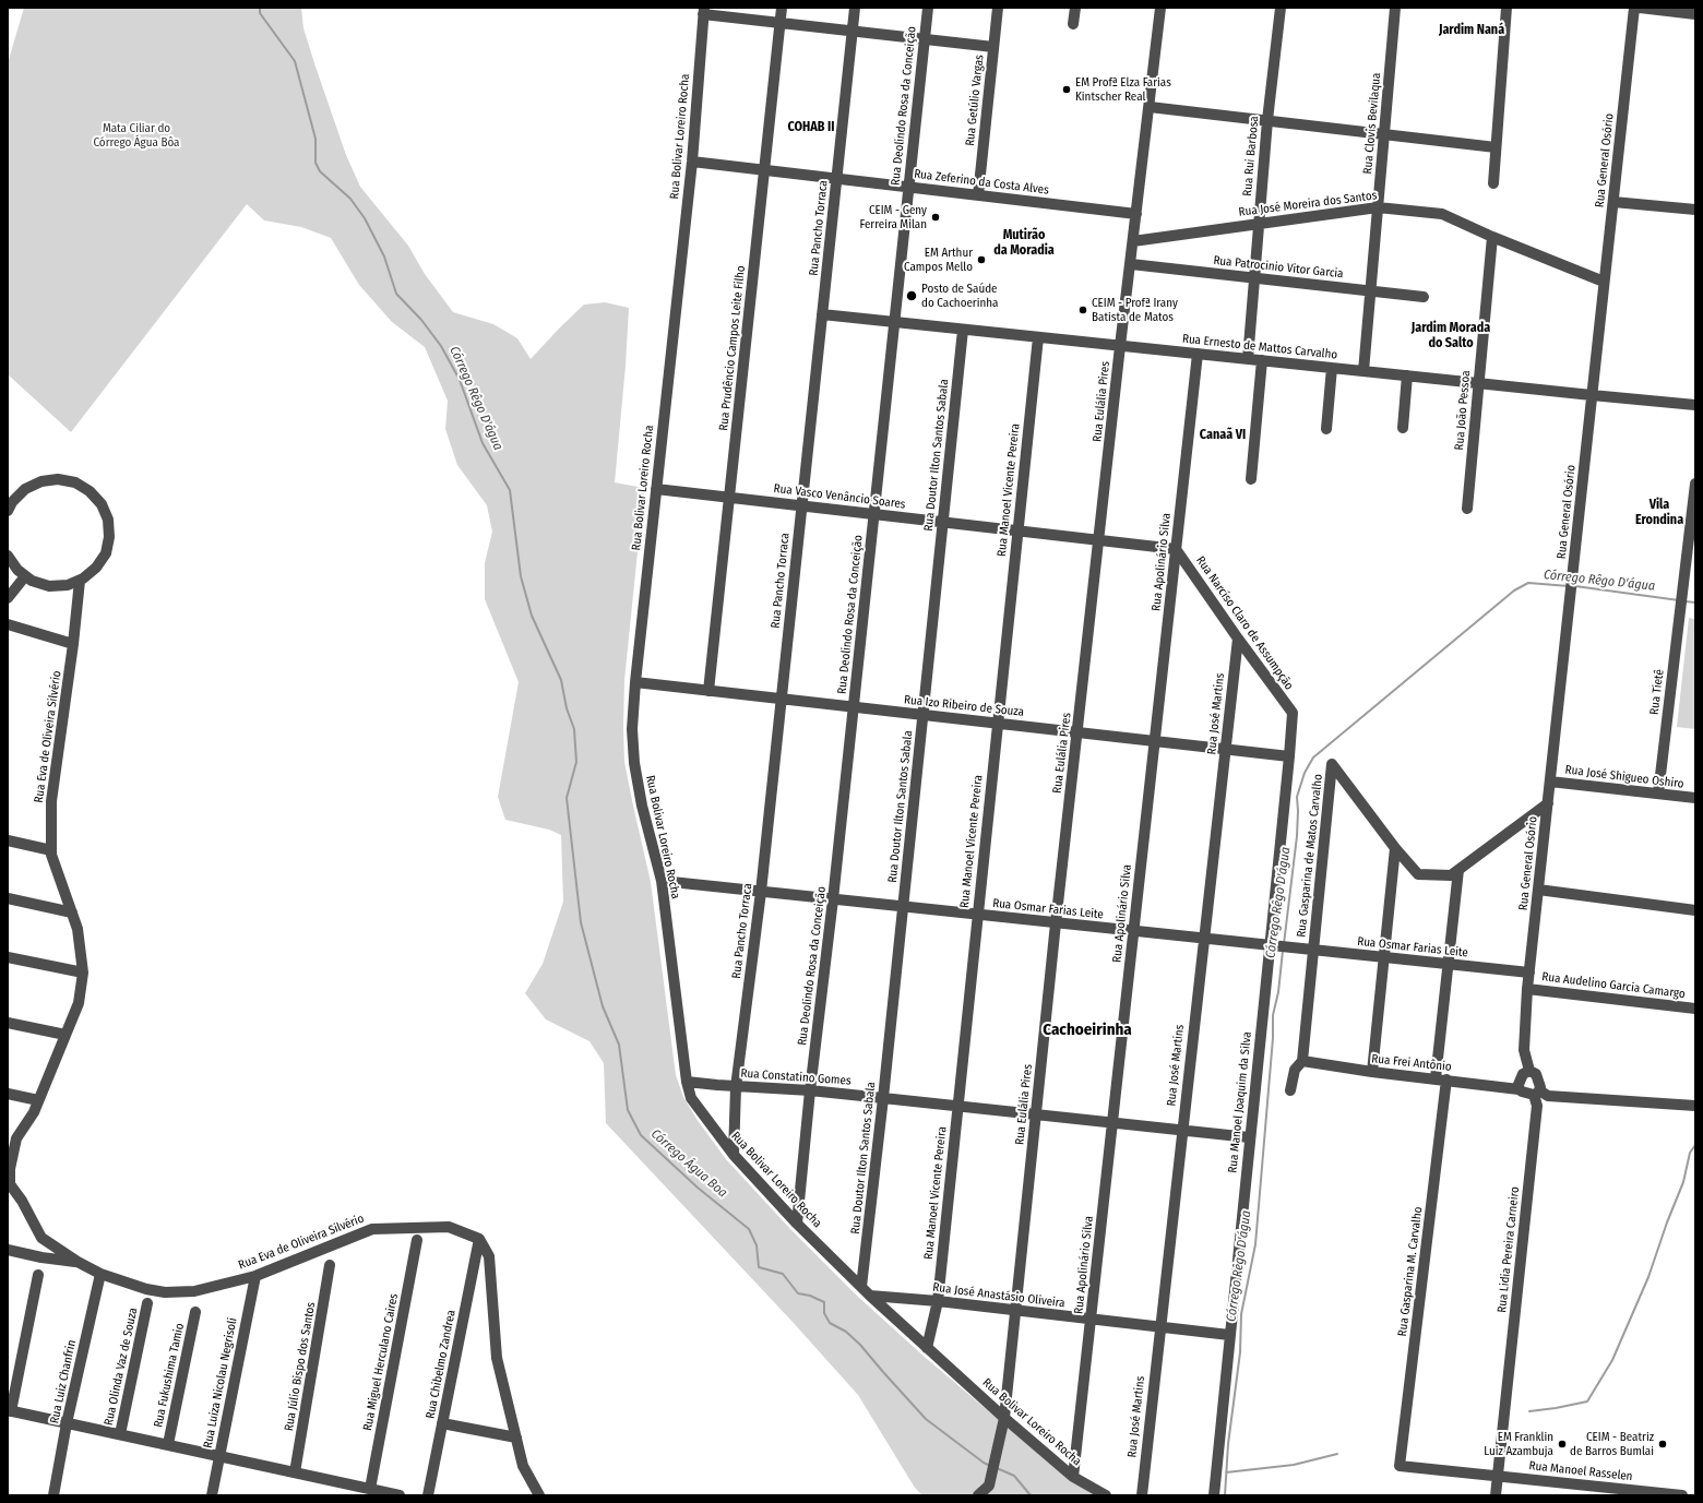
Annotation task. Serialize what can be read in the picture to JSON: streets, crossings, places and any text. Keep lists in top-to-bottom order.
{
  "streets": {
    "street": [
      "Rua Getúlio Vargas",
      "Rua Deolindo Rosa da Conceição",
      "Rua Clovis Bevilaqua",
      "Rua Bolivar Loreiro Rocha",
      "Rua Rui Barbosa",
      "Rua General Osório",
      "Rua Zeferino da Costa Alves",
      "Rua José Moreira dos Santos",
      "Rua Pancho Torraca",
      "Rua Patrocinio Vitor Garcia",
      "Rua Ernesto de Mattos Carvalho",
      "Rua Prudêncio Campos Leite Filho",
      "Rua Eulália Pires",
      "Rua João Pessoa",
      "Rua Doutor Ilton Santos Sabala",
      "Rua Manoel Vicente Pereira",
      "Rua Vasco Venâncio Soares",
      "Rua Apolinário Silva",
      "Rua Narcíso Claro de Assumpção",
      "Rua Tietê",
      "Rua Izo Ribeiro de Souza",
      "Rua José Martins",
      "Rua Eva de Oliveira Silvério",
      "Rua José Shigueo Oshiro",
      "Rua Gasparina de Matos Carvalho",
      "Rua Osmar Farias Leite",
      "Rua Audelino Garcia Camargo",
      "Rua Frei Antônio",
      "Rua Constatino Gomes",
      "Rua Manoel Joaquim da Silva",
      "Rua Lidia Pereira Carneiro",
      "Rua Gasparina M. Carvalho",
      "Rua José Anastásio Oliveira",
      "Rua Miguel Herculano Caires",
      "Rua Chibelmo Zandrea",
      "Rua Olinda Vaz de Souza",
      "Rua Júlio Bispo dos Santos",
      "Rua Fukushima Tamio",
      "Rua Luiz Chanfrin",
      "Rua Luiza Nicolau Negrisoli",
      "Rua Manoel Rasselen"
    ]
  },
  "crossings": [
    ["Rua Getúlio Vargas", "Rua Zeferino da Costa Alves"],
    ["Rua Deolindo Rosa da Conceição", "Rua Bolivar Loreiro Rocha"],
    ["Rua Deolindo Rosa da Conceição", "Rua Zeferino da Costa Alves"],
    ["Rua Deolindo Rosa da Conceição", "Rua Ernesto de Mattos Carvalho"],
    ["Rua Deolindo Rosa da Conceição", "Rua Vasco Venâncio Soares"],
    ["Rua Deolindo Rosa da Conceição", "Rua Izo Ribeiro de Souza"],
    ["Rua Deolindo Rosa da Conceição", "Rua Osmar Farias Leite"],
    ["Rua Deolindo Rosa da Conceição", "Rua Constatino Gomes"],
    ["Rua Clovis Bevilaqua", "Rua José Moreira dos Santos"],
    ["Rua Clovis Bevilaqua", "Rua Patrocinio Vitor Garcia"],
    ["Rua Clovis Bevilaqua", "Rua Ernesto de Mattos Carvalho"],
    ["Rua Bolivar Loreiro Rocha", "Rua Zeferino da Costa Alves"],
    ["Rua Bolivar Loreiro Rocha", "Rua Pancho Torraca"],
    ["Rua Bolivar Loreiro Rocha", "Rua Eulália Pires"],
    ["Rua Bolivar Loreiro Rocha", "Rua Doutor Ilton Santos Sabala"],
    ["Rua Bolivar Loreiro Rocha", "Rua Manoel Vicente Pereira"],
    ["Rua Bolivar Loreiro Rocha", "Rua Vasco Venâncio Soares"],
    ["Rua Bolivar Loreiro Rocha", "Rua Apolinário Silva"],
    ["Rua Bolivar Loreiro Rocha", "Rua Izo Ribeiro de Souza"],
    ["Rua Bolivar Loreiro Rocha", "Rua Osmar Farias Leite"],
    ["Rua Bolivar Loreiro Rocha", "Rua Constatino Gomes"],
    ["Rua Bolivar Loreiro Rocha", "Rua José Anastásio Oliveira"],
    ["Rua Rui Barbosa", "Rua José Moreira dos Santos"],
    ["Rua Rui Barbosa", "Rua Patrocinio Vitor Garcia"],
    ["Rua Rui Barbosa", "Rua Ernesto de Mattos Carvalho"],
    ["Rua General Osório", "Rua José Moreira dos Santos"],
    ["Rua General Osório", "Rua Ernesto de Mattos Carvalho"],
    ["Rua General Osório", "Rua José Shigueo Oshiro"],
    ["Rua General Osório", "Rua Osmar Farias Leite"],
    ["Rua General Osório", "Rua Audelino Garcia Camargo"],
    ["Rua General Osório", "Rua Frei Antônio"],
    ["Rua General Osório", "Rua Lidia Pereira Carneiro"],
    ["Rua Zeferino da Costa Alves", "Rua Pancho Torraca"],
    ["Rua Zeferino da Costa Alves", "Rua Prudêncio Campos Leite Filho"],
    ["Rua Zeferino da Costa Alves", "Rua Eulália Pires"],
    ["Rua José Moreira dos Santos", "Rua Eulália Pires"],
    ["Rua José Moreira dos Santos", "Rua João Pessoa"],
    ["Rua Pancho Torraca", "Rua Ernesto de Mattos Carvalho"],
    ["Rua Pancho Torraca", "Rua Vasco Venâncio Soares"],
    ["Rua Pancho Torraca", "Rua Izo Ribeiro de Souza"],
    ["Rua Pancho Torraca", "Rua Osmar Farias Leite"],
    ["Rua Pancho Torraca", "Rua Constatino Gomes"],
    ["Rua Patrocinio Vitor Garcia", "Rua Eulália Pires"],
    ["Rua Ernesto de Mattos Carvalho", "Rua Eulália Pires"],
    ["Rua Ernesto de Mattos Carvalho", "Rua João Pessoa"],
    ["Rua Ernesto de Mattos Carvalho", "Rua Doutor Ilton Santos Sabala"],
    ["Rua Ernesto de Mattos Carvalho", "Rua Manoel Vicente Pereira"],
    ["Rua Ernesto de Mattos Carvalho", "Rua Apolinário Silva"],
    ["Rua Prudêncio Campos Leite Filho", "Rua Vasco Venâncio Soares"],
    ["Rua Prudêncio Campos Leite Filho", "Rua Izo Ribeiro de Souza"],
    ["Rua Eulália Pires", "Rua Vasco Venâncio Soares"],
    ["Rua Eulália Pires", "Rua Izo Ribeiro de Souza"],
    ["Rua Eulália Pires", "Rua Osmar Farias Leite"],
    ["Rua Eulália Pires", "Rua Constatino Gomes"],
    ["Rua Eulália Pires", "Rua José Anastásio Oliveira"],
    ["Rua Doutor Ilton Santos Sabala", "Rua Vasco Venâncio Soares"],
    ["Rua Doutor Ilton Santos Sabala", "Rua Izo Ribeiro de Souza"],
    ["Rua Doutor Ilton Santos Sabala", "Rua Osmar Farias Leite"],
    ["Rua Doutor Ilton Santos Sabala", "Rua Constatino Gomes"],
    ["Rua Manoel Vicente Pereira", "Rua Vasco Venâncio Soares"],
    ["Rua Manoel Vicente Pereira", "Rua Izo Ribeiro de Souza"],
    ["Rua Manoel Vicente Pereira", "Rua Osmar Farias Leite"],
    ["Rua Manoel Vicente Pereira", "Rua Constatino Gomes"],
    ["Rua Manoel Vicente Pereira", "Rua José Anastásio Oliveira"],
    ["Rua Vasco Venâncio Soares", "Rua Apolinário Silva"],
    ["Rua Vasco Venâncio Soares", "Rua Narcíso Claro de Assumpção"],
    ["Rua Apolinário Silva", "Rua Narcíso Claro de Assumpção"],
    ["Rua Apolinário Silva", "Rua Izo Ribeiro de Souza"],
    ["Rua Apolinário Silva", "Rua Osmar Farias Leite"],
    ["Rua Apolinário Silva", "Rua José Anastásio Oliveira"],
    ["Rua Narcíso Claro de Assumpção", "Rua José Martins"],
    ["Rua Narcíso Claro de Assumpção", "Rua Manoel Joaquim da Silva"],
    ["Rua Tietê", "Rua José Shigueo Oshiro"],
    ["Rua Izo Ribeiro de Souza", "Rua José Martins"],
    ["Rua Izo Ribeiro de Souza", "Rua Manoel Joaquim da Silva"],
    ["Rua José Martins", "Rua Osmar Farias Leite"],
    ["Rua José Martins", "Rua José Anastásio Oliveira"],
    ["Rua Eva de Oliveira Silvério", "Rua Chibelmo Zandrea"],
    ["Rua Eva de Oliveira Silvério", "Rua Luiz Chanfrin"],
    ["Rua Eva de Oliveira Silvério", "Rua Luiza Nicolau Negrisoli"],
    ["Rua Gasparina de Matos Carvalho", "Rua Osmar Farias Leite"],
    ["Rua Osmar Farias Leite", "Rua Manoel Joaquim da Silva"],
    ["Rua Osmar Farias Leite", "Rua Gasparina M. Carvalho"],
    ["Rua Frei Antônio", "Rua Lidia Pereira Carneiro"],
    ["Rua Frei Antônio", "Rua Gasparina M. Carvalho"],
    ["Rua Manoel Joaquim da Silva", "Rua José Anastásio Oliveira"],
    ["Rua Lidia Pereira Carneiro", "Rua Manoel Rasselen"],
    ["Rua Gasparina M. Carvalho", "Rua Manoel Rasselen"]
  ],
  "districts": [
    "Jardim Naná",
    "COHAB II",
    "Mutirão da Moradia",
    "Jardim Morada do Salto",
    "Canaã VI",
    "Vila Erondina",
    "Cachoeirinha"
  ],
  "water": ["Córrego Rêgo D'água", "Córrego Água Boa"],
  "parks": ["Mata Ciliar do Córrego Água Bôa"],
  "places": [
    "EM Profª Elza Farias Kintscher Real",
    "CEIM - Geny Ferreira Milan",
    "EM Arthur Campos Mello",
    "Posto de Saúde do Cachoerinha",
    "CEIM - Profª Irany Batista de Matos",
    "EM Franklin Luiz Azambuja",
    "CEIM - Beatriz de Barros Bumlai"
  ]
}
